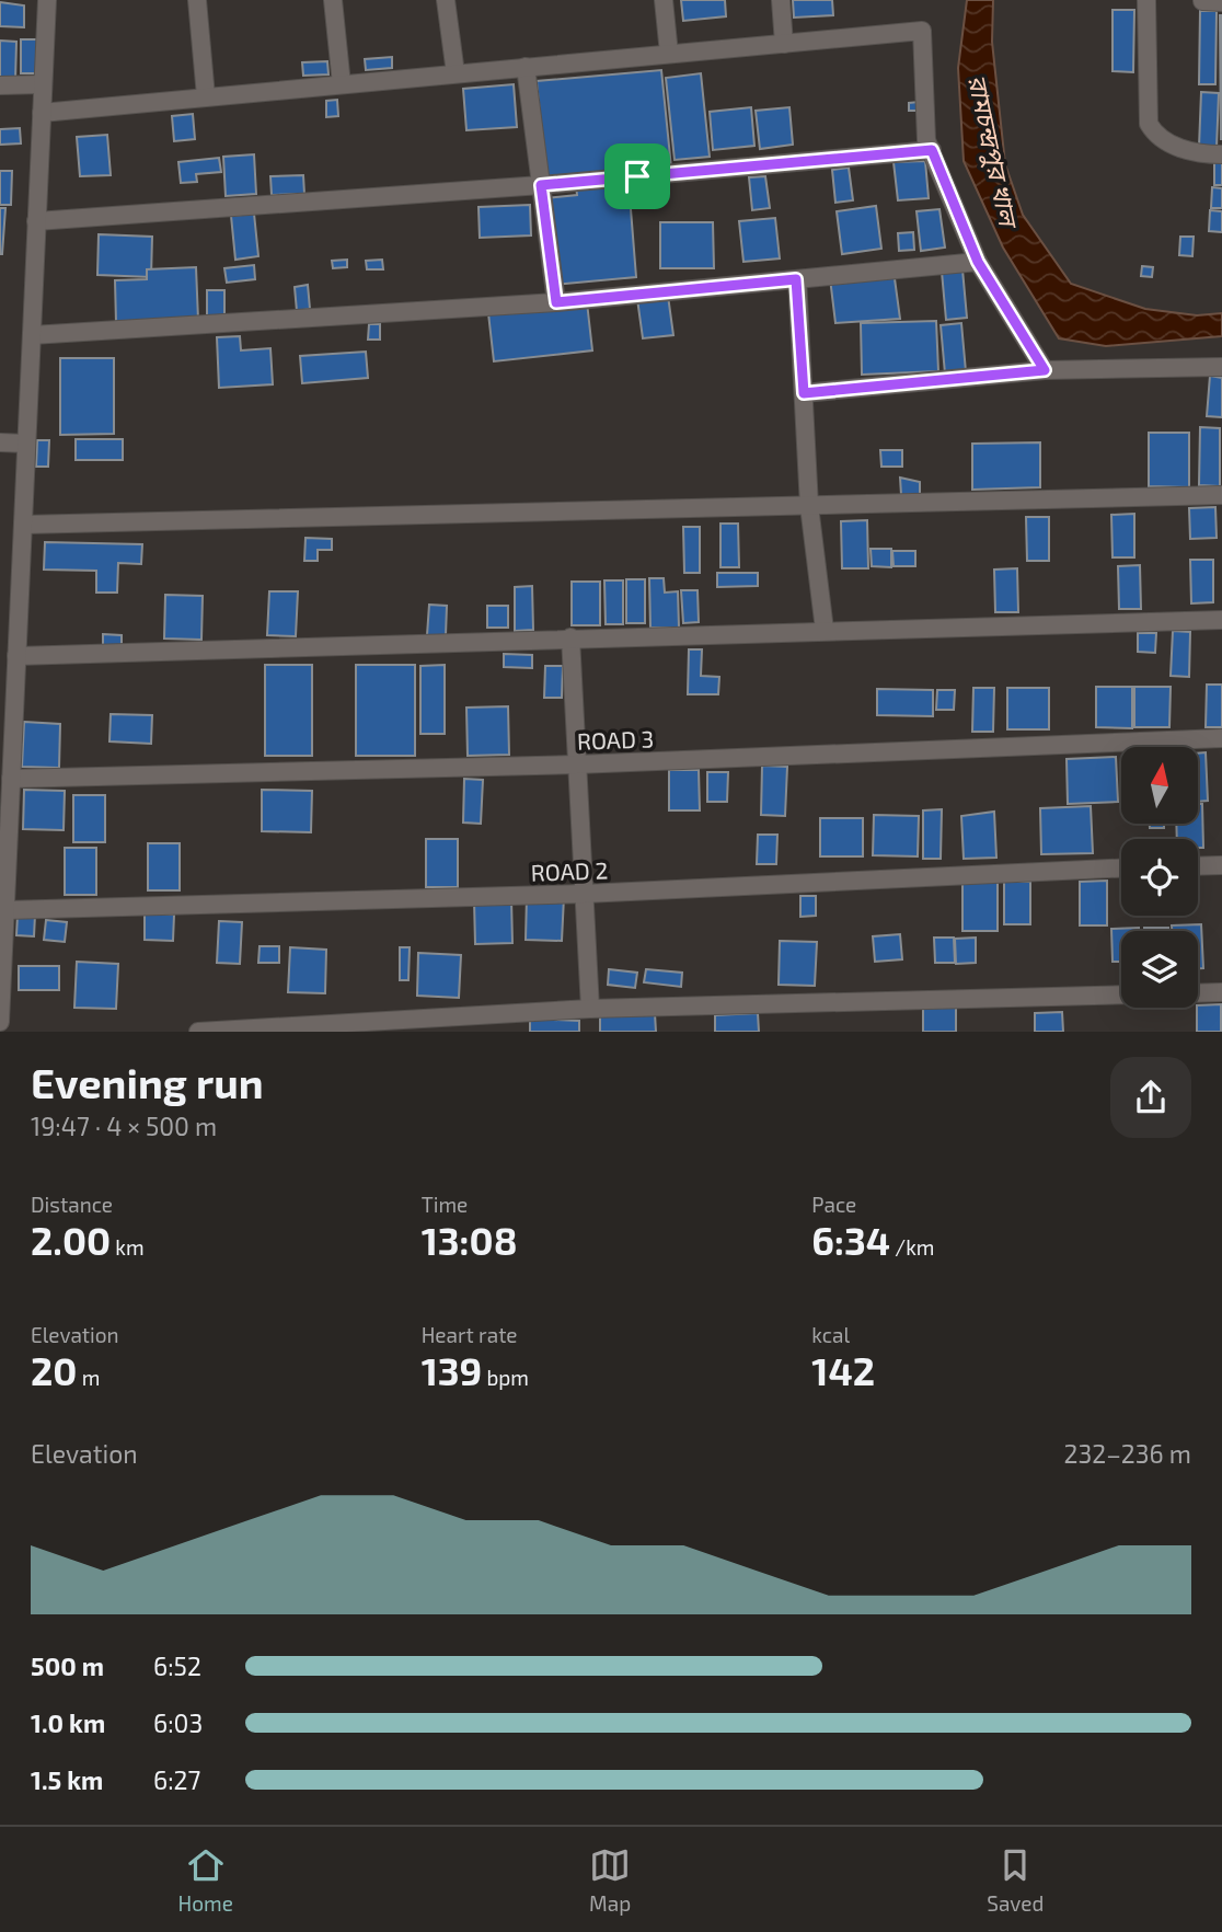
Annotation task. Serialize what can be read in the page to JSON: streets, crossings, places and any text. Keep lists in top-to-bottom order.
{
  "streets": {
    "street": ["ROAD 3", "ROAD 2"]
  },
  "water": ["রামচন্দ্রপুর খাল"],
  "north": "top",
  "page": {
    "heading": ["Evening run", "19:47 · 4 × 500 m"],
    "stats": [
      ["Distance", "2.00 km"],
      ["Time", "13:08"],
      ["Pace", "6:34 /km"],
      ["Elevation", "20 m"],
      ["Heart rate", "139 bpm"],
      ["kcal", "142"]
    ],
    "chart": ["Elevation", "232–236 m"],
    "list": [
      {
        "name": "500 m",
        "note": "6:52"
      },
      {
        "name": "1.0 km",
        "note": "6:03"
      },
      {
        "name": "1.5 km",
        "note": "6:27"
      }
    ],
    "tabs": ["Home", "Map", "Saved"]
  }
}
